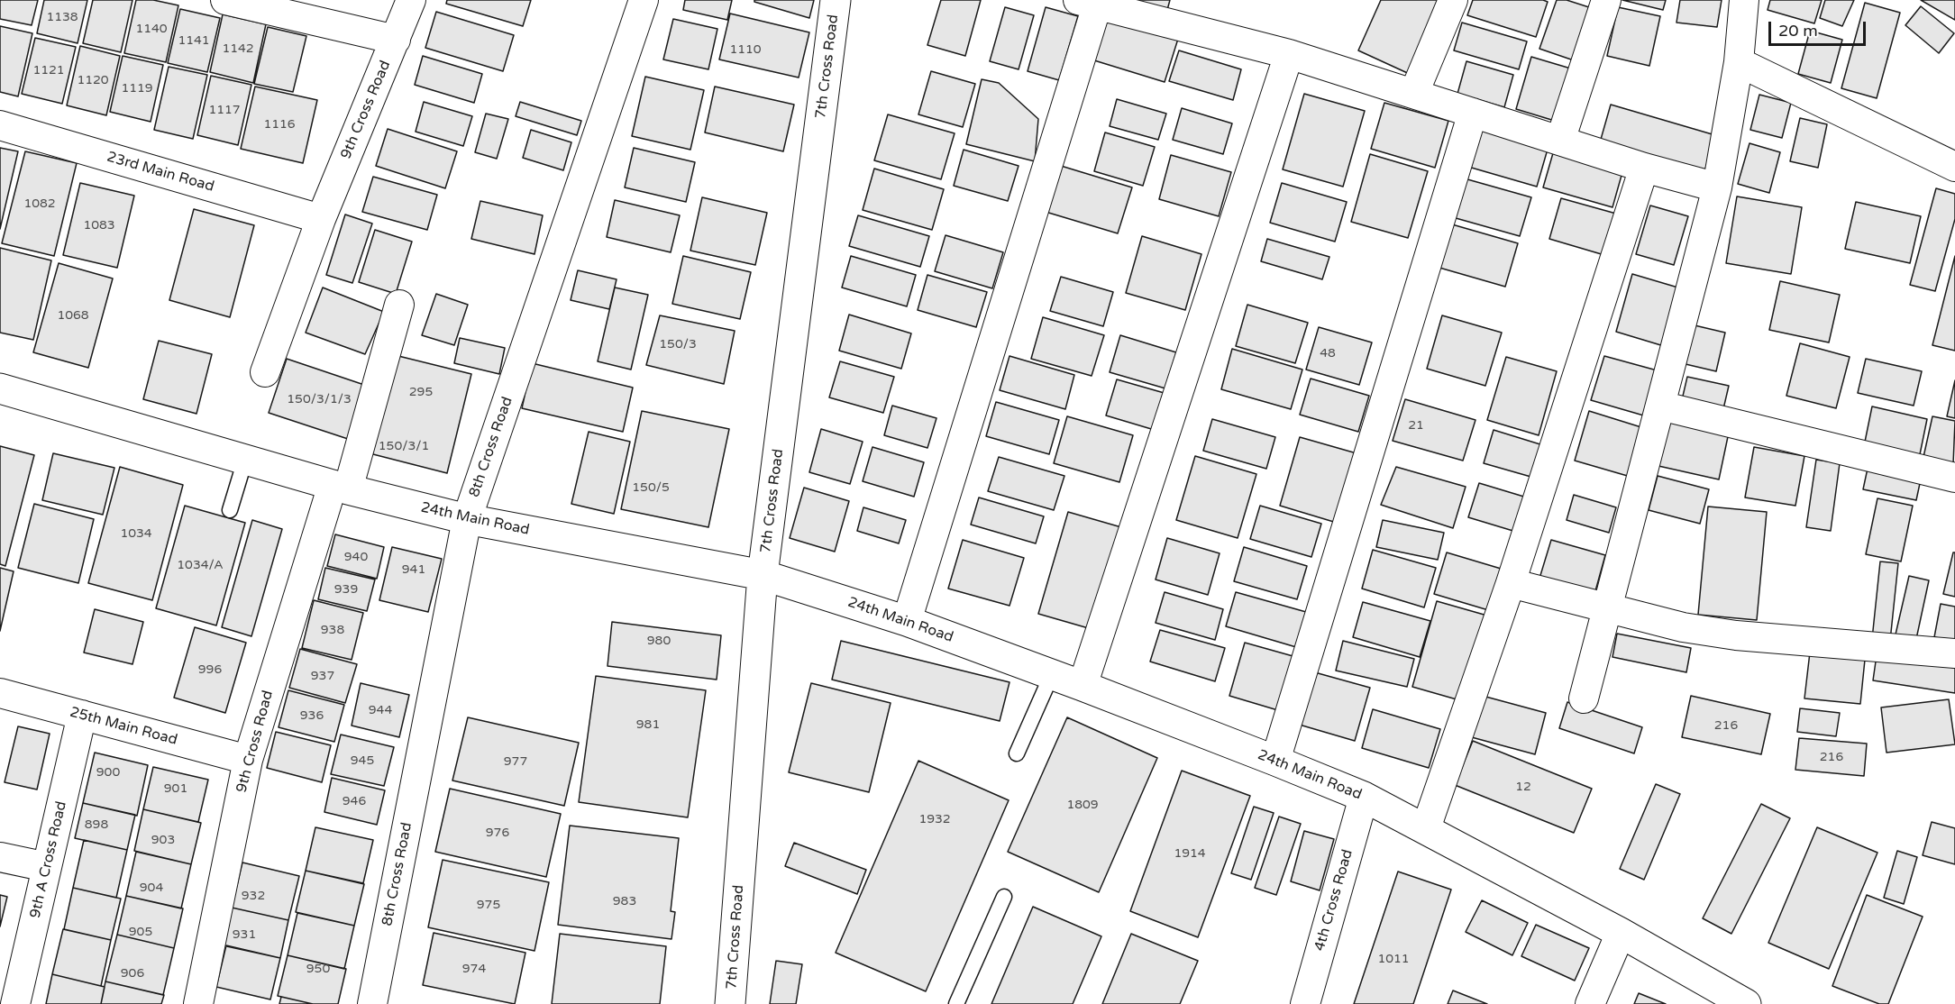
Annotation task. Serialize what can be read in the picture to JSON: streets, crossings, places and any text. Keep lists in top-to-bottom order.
{
  "streets": {
    "street": [
      "7th Cross Road",
      "9th Cross Road",
      "23rd Main Road",
      "8th Cross Road",
      "24th Main Road",
      "25th Main Road",
      "9th A Cross Road",
      "4th Cross Road"
    ]
  },
  "crossings": [
    ["7th Cross Road", "24th Main Road"],
    ["9th Cross Road", "23rd Main Road"],
    ["9th Cross Road", "24th Main Road"],
    ["9th Cross Road", "25th Main Road"],
    ["8th Cross Road", "24th Main Road"],
    ["24th Main Road", "4th Cross Road"],
    ["25th Main Road", "9th A Cross Road"]
  ],
  "house_numbers": [
    "1138",
    "1140",
    "1141",
    "1142",
    "1110",
    "1121",
    "1120",
    "1119",
    "1117",
    "1116",
    "1082",
    "1083",
    "1068",
    "150/3",
    "48",
    "295",
    "150/3/1/3",
    "21",
    "150/3/1",
    "150/5",
    "1034",
    "940",
    "1034/A",
    "941",
    "939",
    "938",
    "980",
    "996",
    "937",
    "944",
    "936",
    "981",
    "216",
    "216",
    "945",
    "977",
    "900",
    "12",
    "901",
    "946",
    "1809",
    "1932",
    "898",
    "976",
    "903",
    "1914",
    "904",
    "932",
    "983",
    "975",
    "905",
    "931",
    "1011",
    "950",
    "974",
    "906"
  ],
  "scale_bar": "20 m"
}
